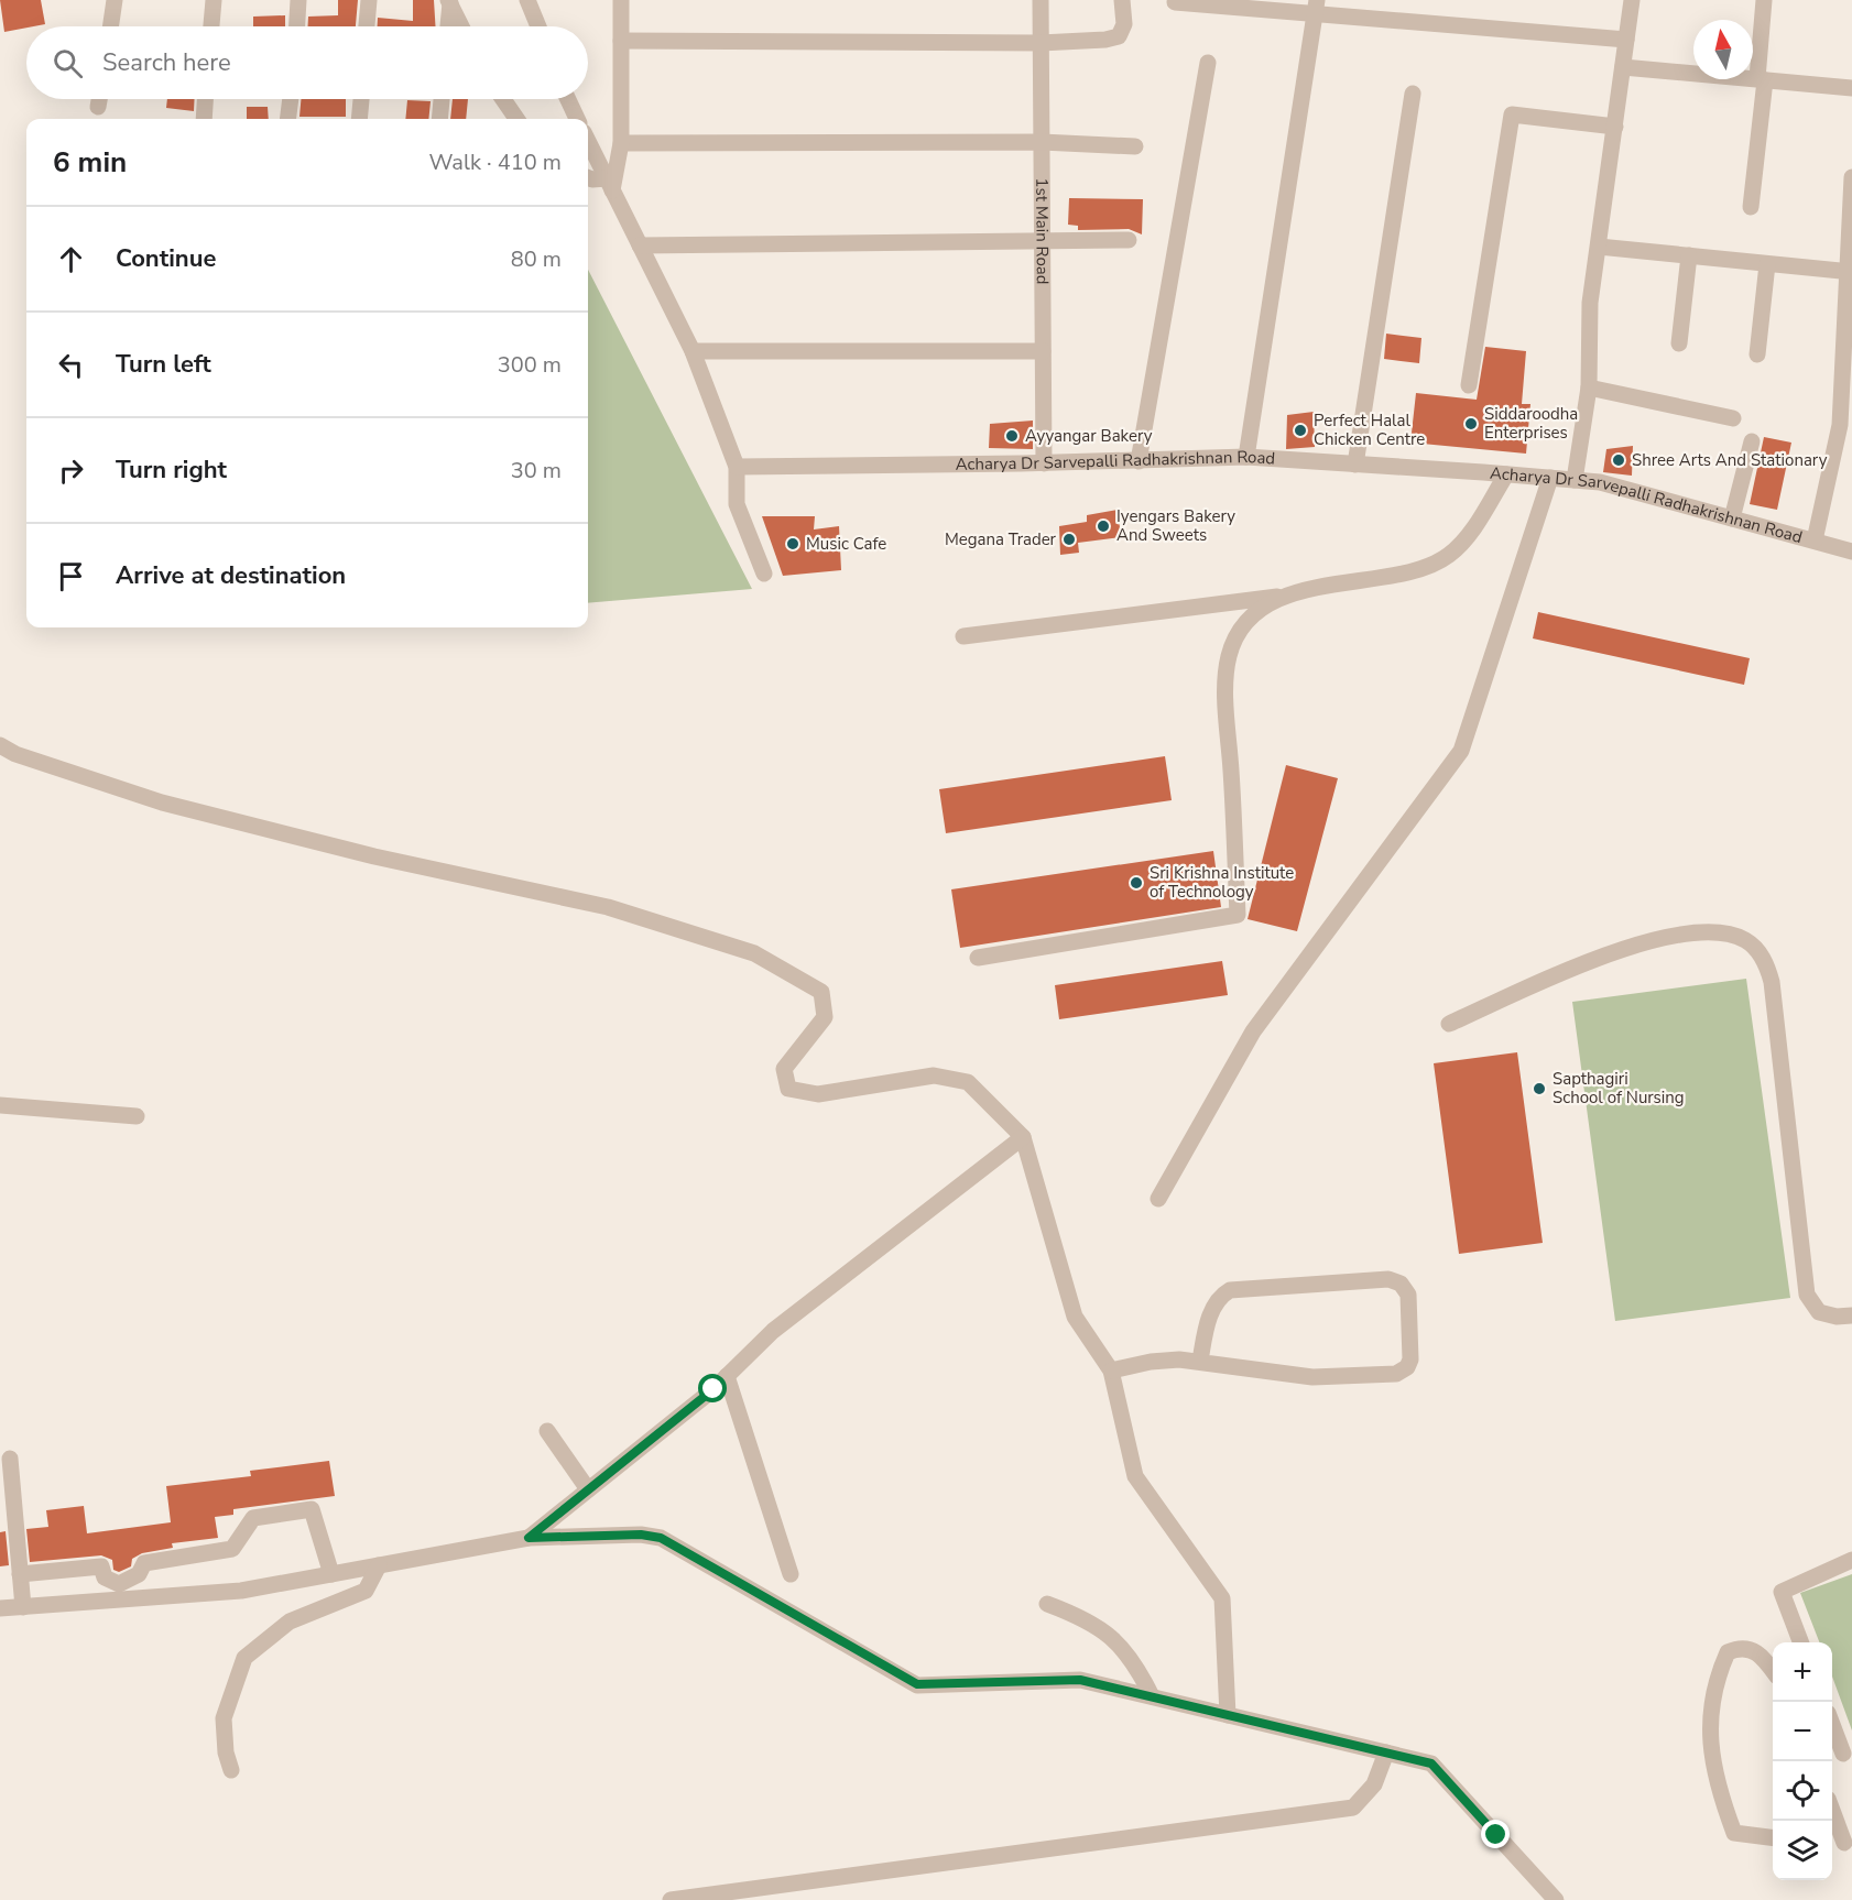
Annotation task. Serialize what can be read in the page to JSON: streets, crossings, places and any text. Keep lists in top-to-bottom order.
{
  "streets": {
    "street": ["1st Main Road", "Acharya Dr Sarvepalli Radhakrishnan Road"]
  },
  "crossings": [
    ["1st Main Road", "Acharya Dr Sarvepalli Radhakrishnan Road"]
  ],
  "places": [
    "Siddaroodha Enterprises",
    "Perfect Halal Chicken Centre",
    "Ayyangar Bakery",
    "Shree Arts And Stationary",
    "Iyengars Bakery And Sweets",
    "Megana Trader",
    "Music Cafe",
    "Sri Krishna Institute of Technology",
    "Sapthagiri School of Nursing"
  ],
  "north": "top",
  "page": {
    "search": "Search here",
    "heading": ["6 min", "Walk · 410 m"],
    "list": [
      ["Continue", "80 m"],
      ["Turn left", "300 m"],
      ["Turn right", "30 m"],
      "Arrive at destination"
    ],
    "map_buttons": ["+", "−"]
  }
}
